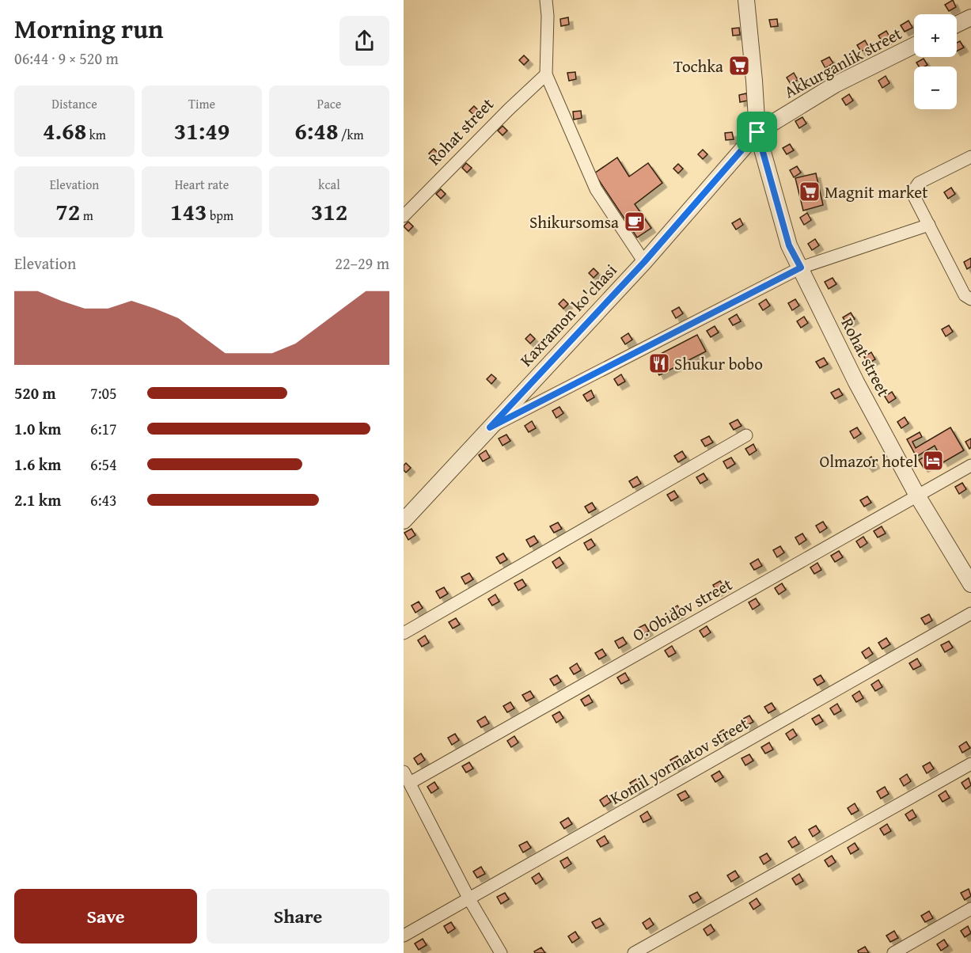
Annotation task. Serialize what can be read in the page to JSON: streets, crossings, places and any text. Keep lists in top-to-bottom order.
{
  "streets": {
    "street": [
      "Akkurganlik street",
      "Rohat street",
      "Kaxramon ko'chasi",
      "O. Obidov street",
      "Komil yormatov street"
    ]
  },
  "crossings": [
    ["Akkurganlik street", "Rohat street"],
    ["Akkurganlik street", "Kaxramon ko'chasi"],
    ["Rohat street", "Kaxramon ko'chasi"],
    ["Rohat street", "O. Obidov street"]
  ],
  "places": {
    "supermarket": ["Tochka", "Magnit market"],
    "cafe": ["Shikursomsa"],
    "restaurant": ["Shukur bobo"],
    "hotel": ["Olmazor hotel"]
  },
  "page": {
    "heading": ["Morning run", "06:44 · 9 × 520 m"],
    "map_buttons": ["+", "−"],
    "stats": [
      ["Distance", "4.68 km"],
      ["Time", "31:49"],
      ["Pace", "6:48 /km"],
      ["Elevation", "72 m"],
      ["Heart rate", "143 bpm"],
      ["kcal", "312"]
    ],
    "chart": ["Elevation", "22–29 m"],
    "list": [
      {
        "name": "520 m",
        "note": "7:05"
      },
      {
        "name": "1.0 km",
        "note": "6:17"
      },
      {
        "name": "1.6 km",
        "note": "6:54"
      },
      {
        "name": "2.1 km",
        "note": "6:43"
      }
    ],
    "buttons": ["Save", "Share"]
  }
}
